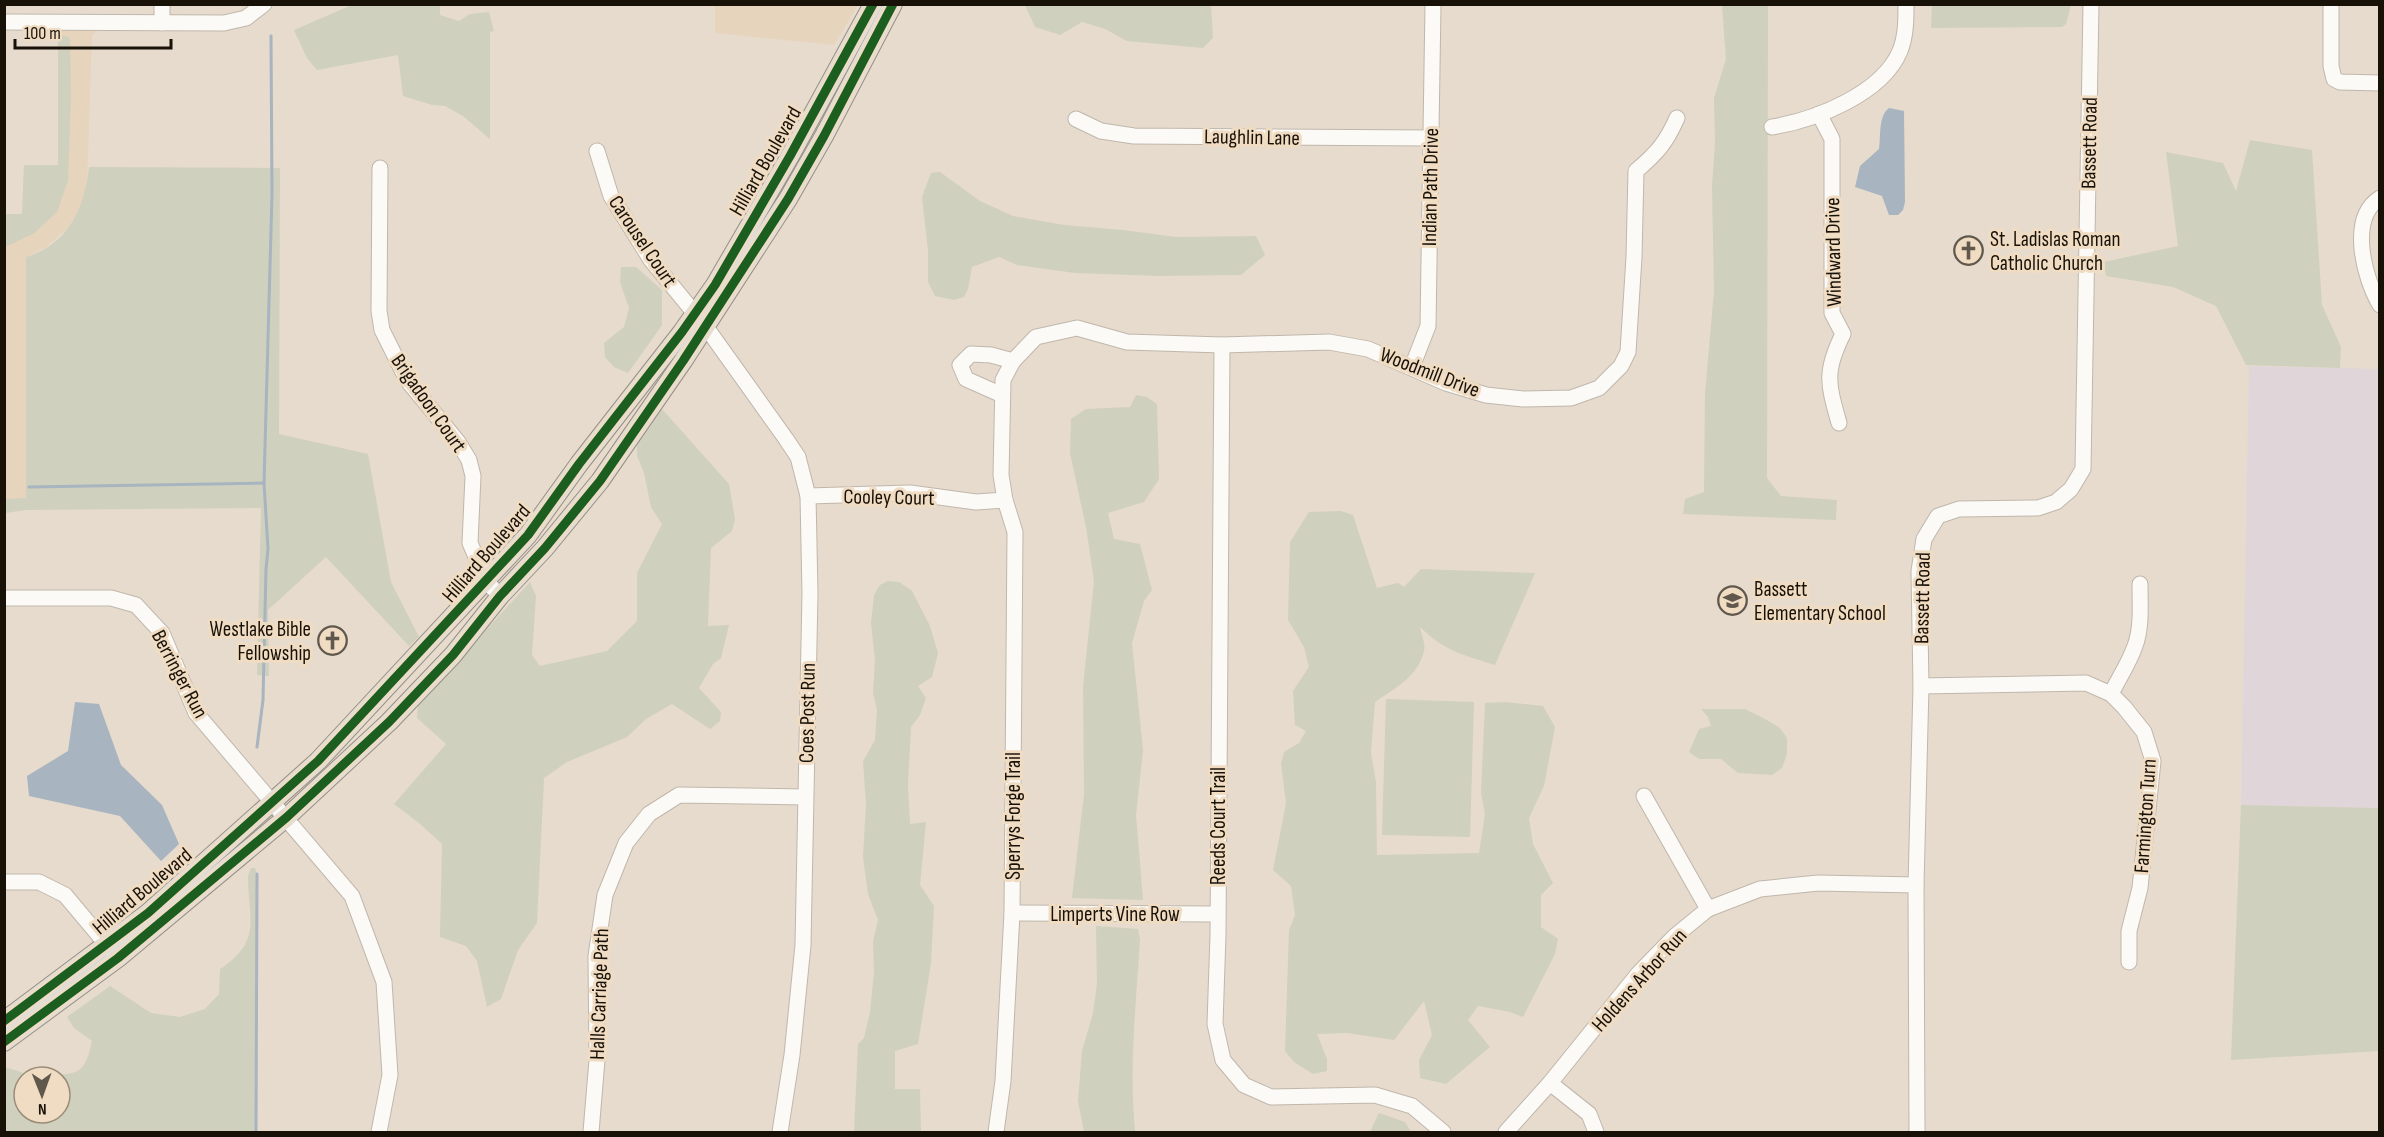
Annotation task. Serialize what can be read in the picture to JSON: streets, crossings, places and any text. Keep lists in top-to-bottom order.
{
  "streets": {
    "main road": ["Hilliard Boulevard"],
    "street": [
      "Laughlin Lane",
      "Bassett Road",
      "Indian Path Drive",
      "Carousel Court",
      "Windward Drive",
      "Woodmill Drive",
      "Brigadoon Court",
      "Cooley Court",
      "Berringer Run",
      "Coes Post Run",
      "Sperrys Forge Trail",
      "Farmington Turn",
      "Reeds Court Trail",
      "Limperts Vine Row",
      "Holdens Arbor Run",
      "Halls Carriage Path"
    ]
  },
  "crossings": [
    ["Laughlin Lane", "Indian Path Drive"],
    ["Bassett Road", "Farmington Turn"],
    ["Bassett Road", "Holdens Arbor Run"],
    ["Hilliard Boulevard", "Carousel Court"],
    ["Hilliard Boulevard", "Brigadoon Court"],
    ["Hilliard Boulevard", "Berringer Run"],
    ["Hilliard Boulevard", "Coes Post Run"],
    ["Indian Path Drive", "Woodmill Drive"],
    ["Carousel Court", "Coes Post Run"],
    ["Woodmill Drive", "Sperrys Forge Trail"],
    ["Woodmill Drive", "Reeds Court Trail"],
    ["Cooley Court", "Coes Post Run"],
    ["Cooley Court", "Sperrys Forge Trail"],
    ["Coes Post Run", "Halls Carriage Path"],
    ["Sperrys Forge Trail", "Limperts Vine Row"],
    ["Reeds Court Trail", "Limperts Vine Row"]
  ],
  "places": {
    "church": ["St. Ladislas Roman Catholic Church", "Westlake Bible Fellowship"],
    "school or university": ["Bassett Elementary School"]
  },
  "scale_bar": "100 m",
  "north": "bottom"
}
